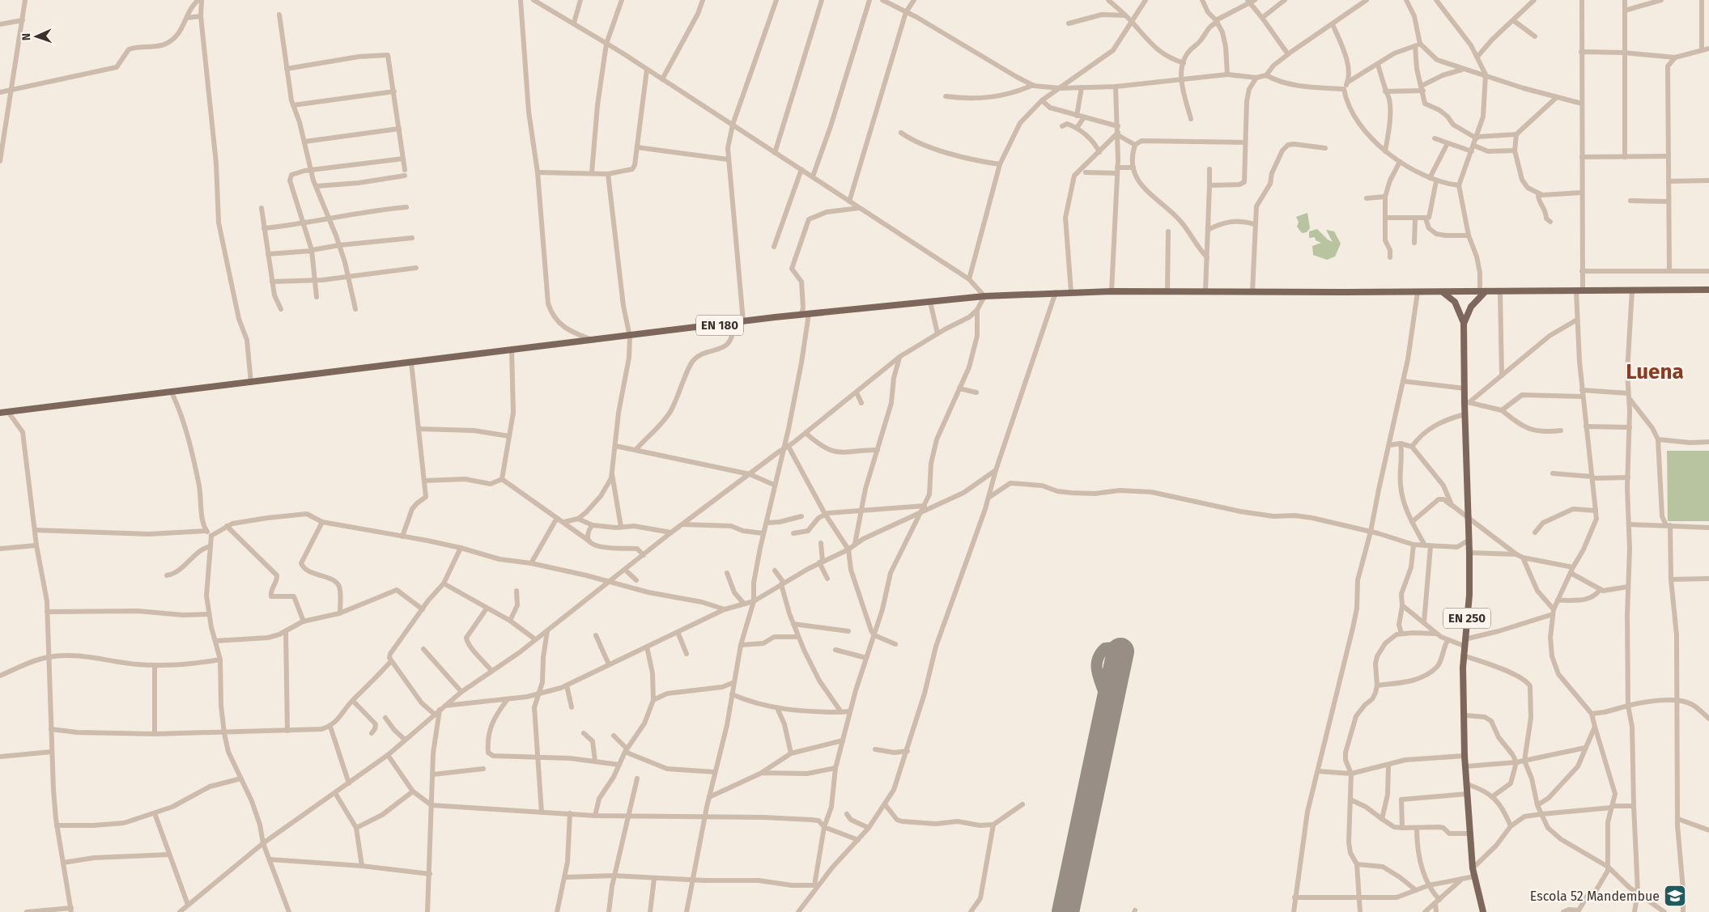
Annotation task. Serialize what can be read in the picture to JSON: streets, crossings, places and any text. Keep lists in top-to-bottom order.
{
  "streets": {
    "main road": ["EN 180", "EN 250"]
  },
  "crossings": [
    ["EN 180", "EN 250"]
  ],
  "districts": ["Luena"],
  "places": {
    "school or university": ["Escola 52 Mandembue"]
  },
  "north": "left"
}
